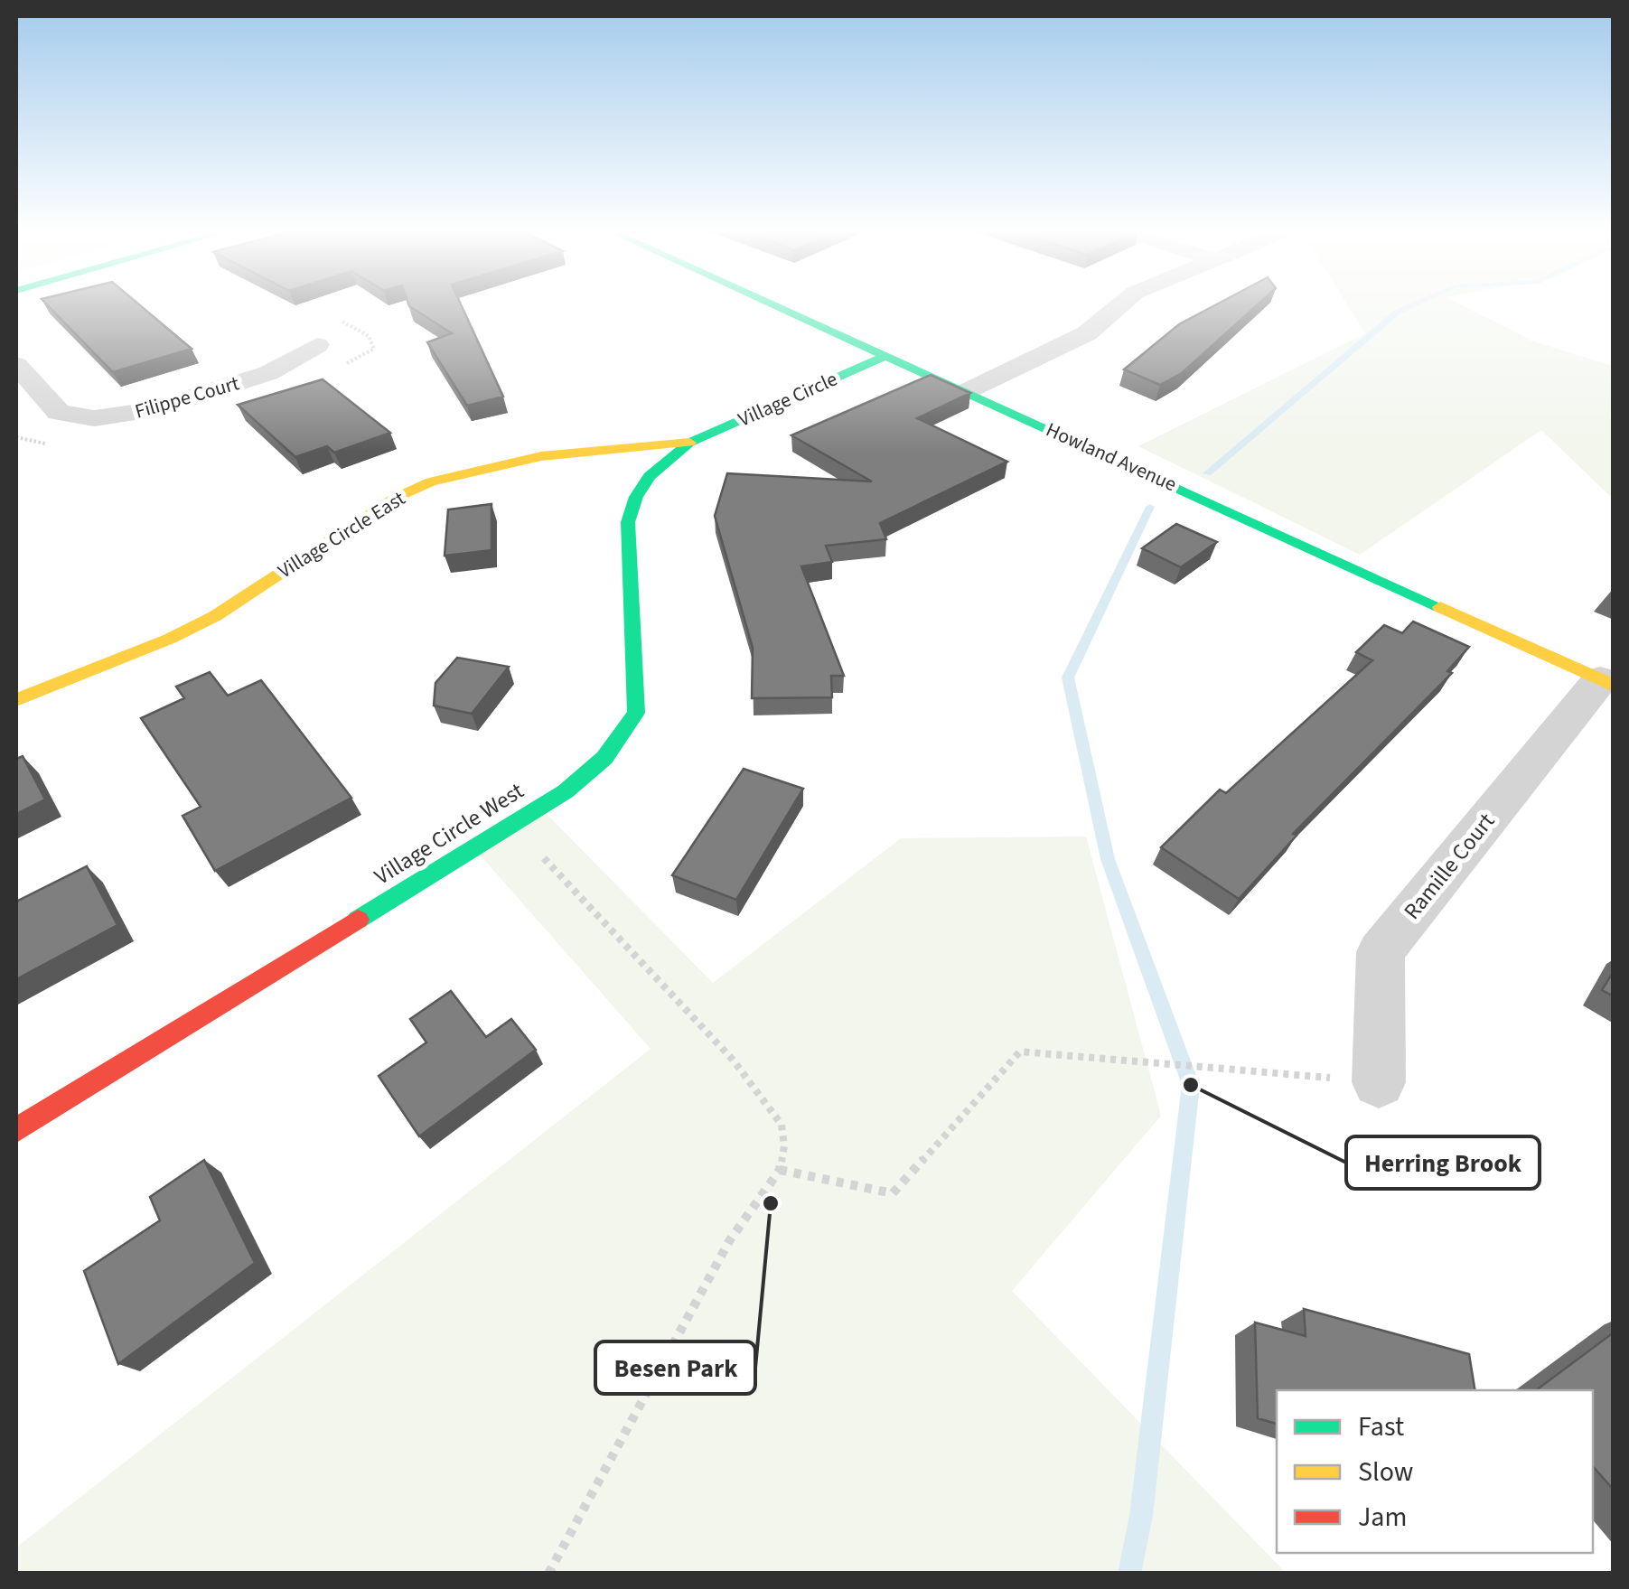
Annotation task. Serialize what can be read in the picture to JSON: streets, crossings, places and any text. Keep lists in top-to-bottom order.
{
  "streets": {
    "street": [
      "Filippe Court",
      "Village Circle",
      "Howland Avenue",
      "Village Circle East",
      "Village Circle West",
      "Ramille Court"
    ]
  },
  "crossings": [
    ["Village Circle", "Howland Avenue"],
    ["Village Circle", "Village Circle East"],
    ["Village Circle", "Village Circle West"],
    ["Howland Avenue", "Ramille Court"],
    ["Village Circle East", "Village Circle West"]
  ],
  "places": ["Herring Brook", "Besen Park"],
  "legend": ["Fast", "Slow", "Jam"]
}
